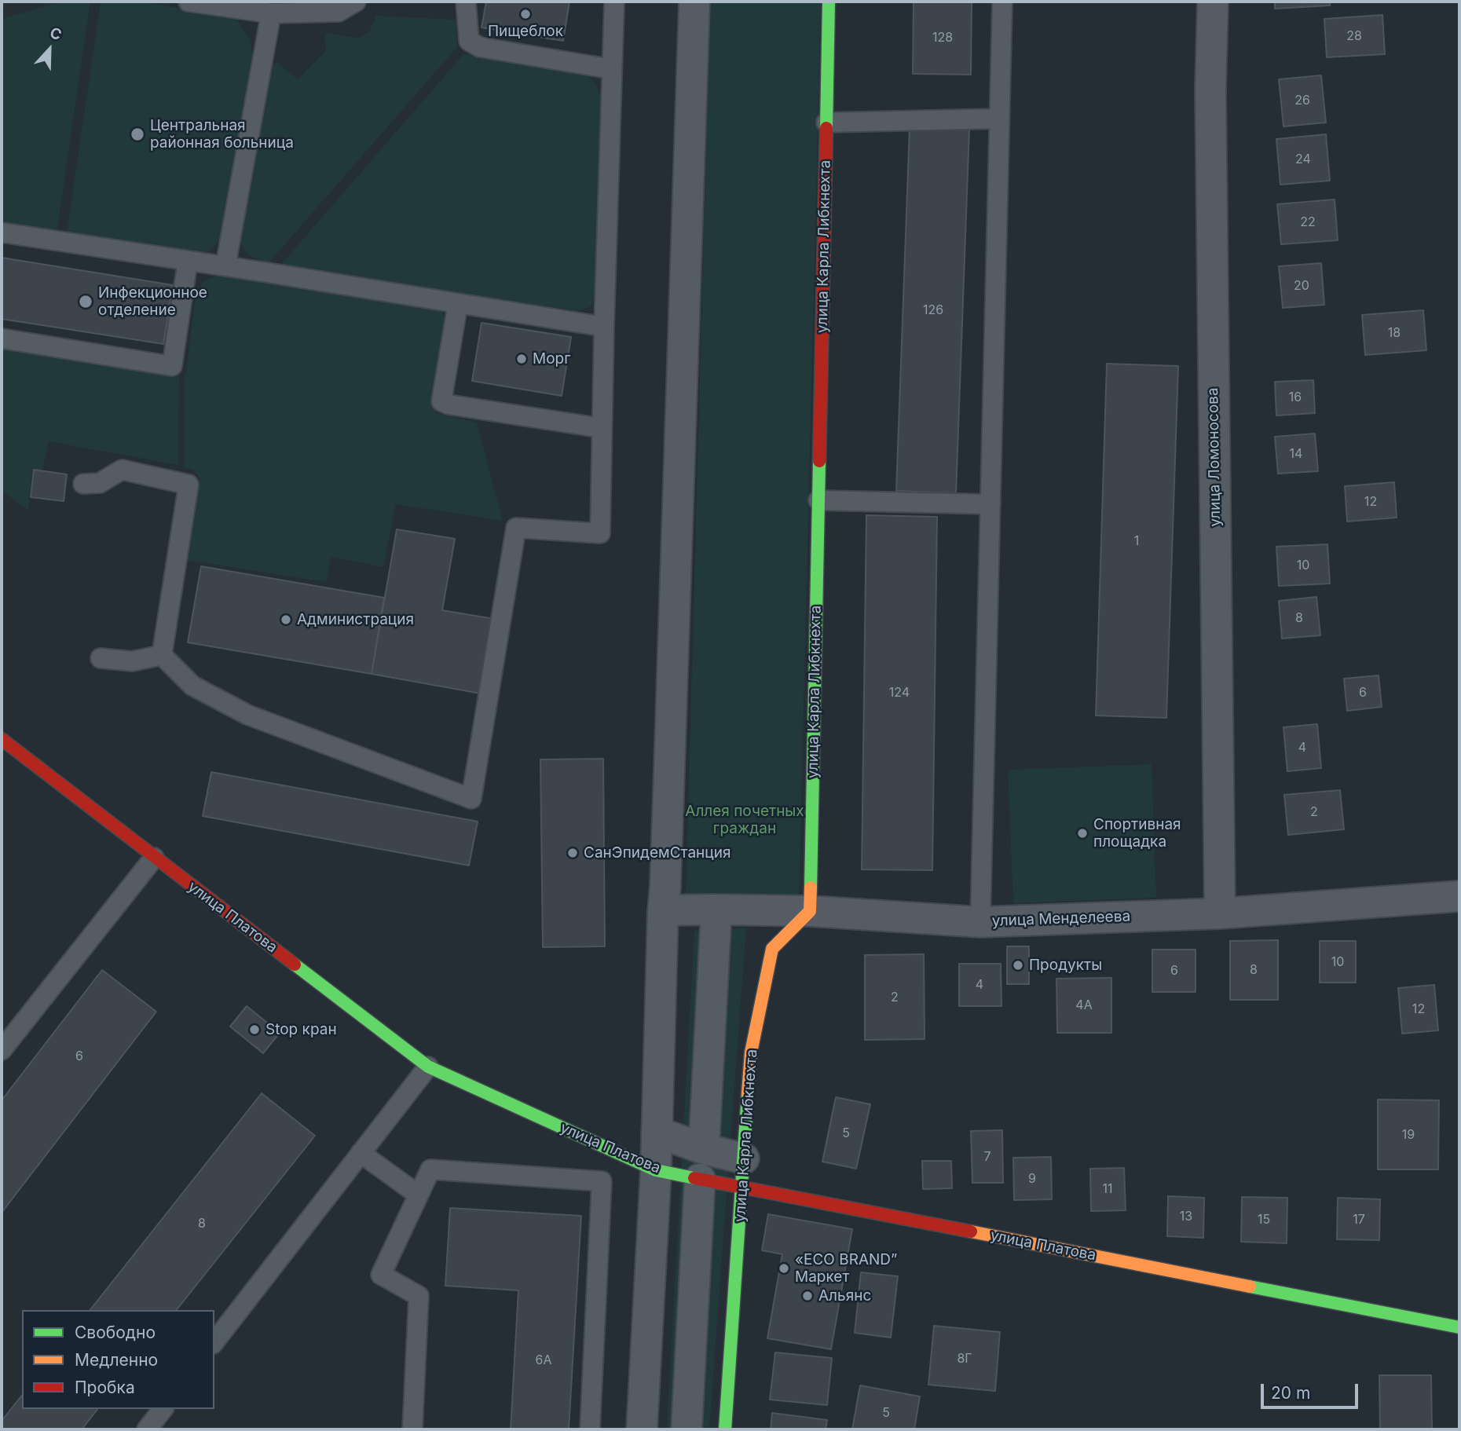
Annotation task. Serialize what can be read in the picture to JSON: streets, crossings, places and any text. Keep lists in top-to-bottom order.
{
  "streets": {
    "street": [
      "улица Карла Либкнехта",
      "улица Ломоносова",
      "улица Платова",
      "улица Менделеева"
    ]
  },
  "crossings": [
    ["улица Карла Либкнехта", "улица Платова"],
    ["улица Карла Либкнехта", "улица Менделеева"],
    ["улица Ломоносова", "улица Менделеева"]
  ],
  "parks": ["Аллея почетных граждан"],
  "places": [
    "Пищеблок",
    "Центральная районная больница",
    "Инфекционное отделение",
    "Морг",
    "Администрация",
    "Спортивная площадка",
    "СанЭпидемСтанция",
    "Продукты",
    "Stop кран",
    "«ECO BRAND” Маркет",
    "Альянс"
  ],
  "house_numbers": [
    "28",
    "128",
    "26",
    "24",
    "22",
    "20",
    "126",
    "18",
    "16",
    "14",
    "12",
    "1",
    "10",
    "8",
    "124",
    "6",
    "4",
    "2",
    "10",
    "8",
    "6",
    "4",
    "2",
    "4А",
    "12",
    "6",
    "5",
    "19",
    "7",
    "9",
    "11",
    "13",
    "15",
    "17",
    "8",
    "8Г",
    "6А",
    "5"
  ],
  "legend": ["Свободно", "Медленно", "Пробка"],
  "scale_bar": "20 m",
  "north": "top"
}
